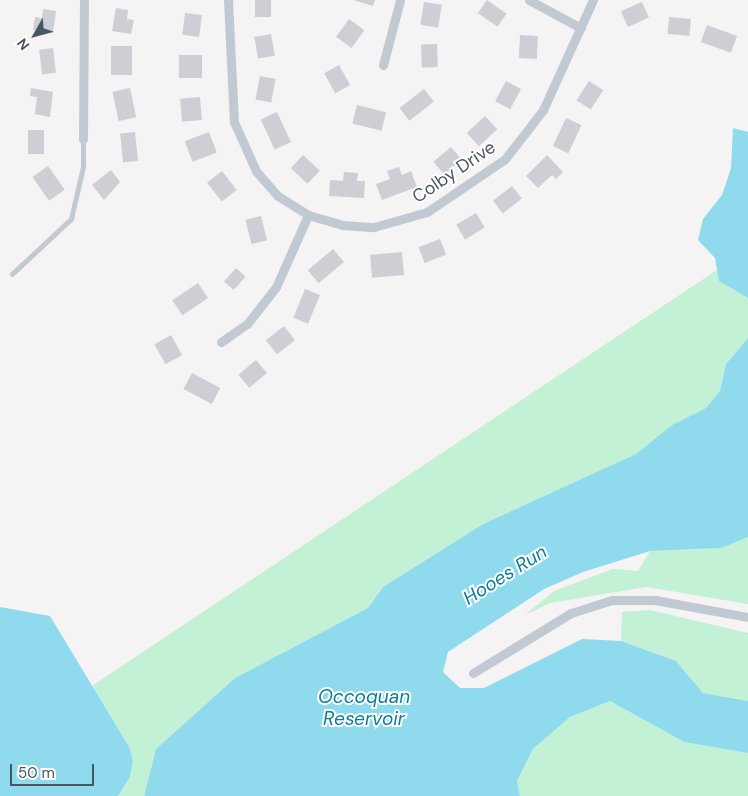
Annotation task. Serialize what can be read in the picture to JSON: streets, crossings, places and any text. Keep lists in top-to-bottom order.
{
  "streets": {
    "street": ["Colby Drive"]
  },
  "water": ["Hooes Run", "Occoquan Reservoir"],
  "scale_bar": "50 m",
  "north": "bottom left"
}
